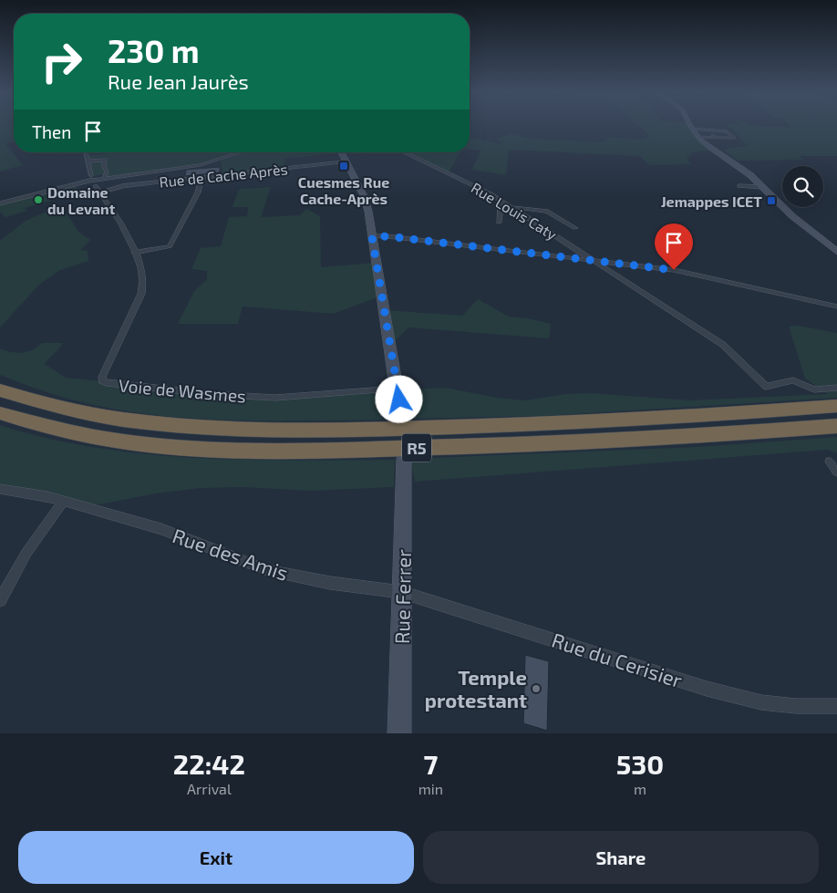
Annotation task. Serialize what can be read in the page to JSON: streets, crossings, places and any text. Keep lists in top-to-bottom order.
{
  "streets": {
    "highway": ["R5"],
    "street": [
      "Rue de Cache Après",
      "Rue Louis Caty",
      "Voie de Wasmes",
      "Rue des Amis",
      "Rue Ferrer",
      "Rue du Cerisier"
    ]
  },
  "crossings": [
    ["Rue de Cache Après", "Voie de Wasmes"],
    ["Rue des Amis", "Rue Ferrer"],
    ["Rue des Amis", "Rue du Cerisier"],
    ["Rue Ferrer", "Rue du Cerisier"]
  ],
  "places": {
    "transit": ["Cuesmes Rue Cache-Après", "Jemappes ICET"],
    "other": ["Domaine du Levant", "Temple protestant"]
  },
  "page": {
    "turn": ["230 m", "Rue Jean Jaurès"],
    "then": "Then",
    "eta": [
      "22:42",
      "Arrival",
      "7",
      "min",
      "530",
      "m"
    ],
    "buttons": ["Exit", "Share"]
  }
}
